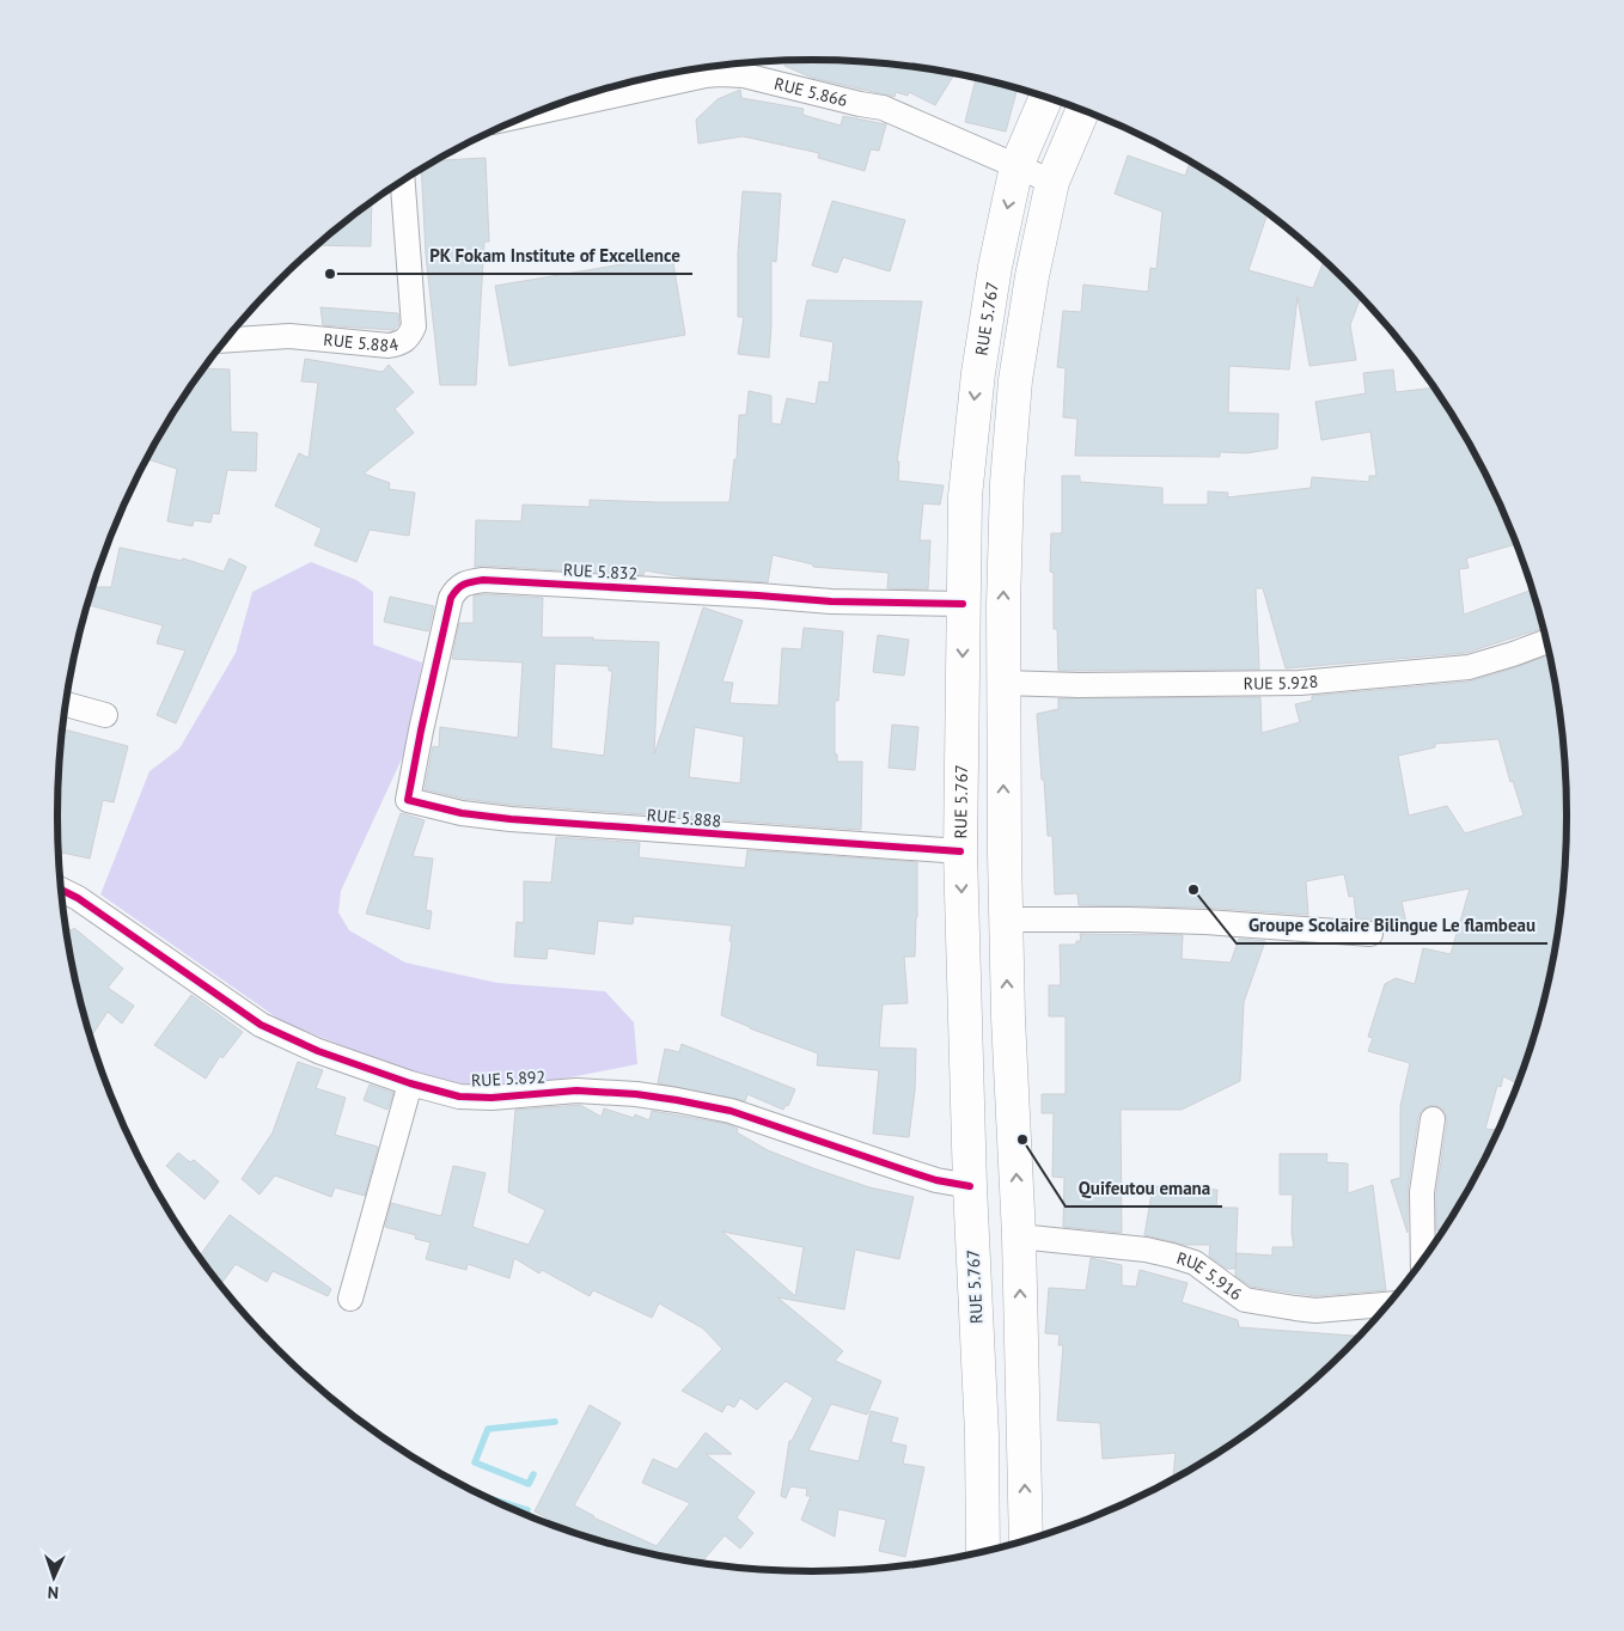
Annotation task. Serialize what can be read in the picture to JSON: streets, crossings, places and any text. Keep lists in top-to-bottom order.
{
  "streets": {
    "highway": ["RUE 5.767"],
    "street": [
      "RUE 5.866",
      "RUE 5.884",
      "RUE 5.832",
      "RUE 5.928",
      "RUE 5.888",
      "RUE 5.892",
      "RUE 5.916"
    ]
  },
  "crossings": [
    ["RUE 5.866", "RUE 5.767"],
    ["RUE 5.767", "RUE 5.832"],
    ["RUE 5.767", "RUE 5.888"],
    ["RUE 5.767", "RUE 5.892"],
    ["RUE 5.832", "RUE 5.888"]
  ],
  "places": ["PK Fokam Institute of Excellence", "Groupe Scolaire Bilingue Le flambeau", "Quifeutou emana"],
  "north": "bottom"
}
